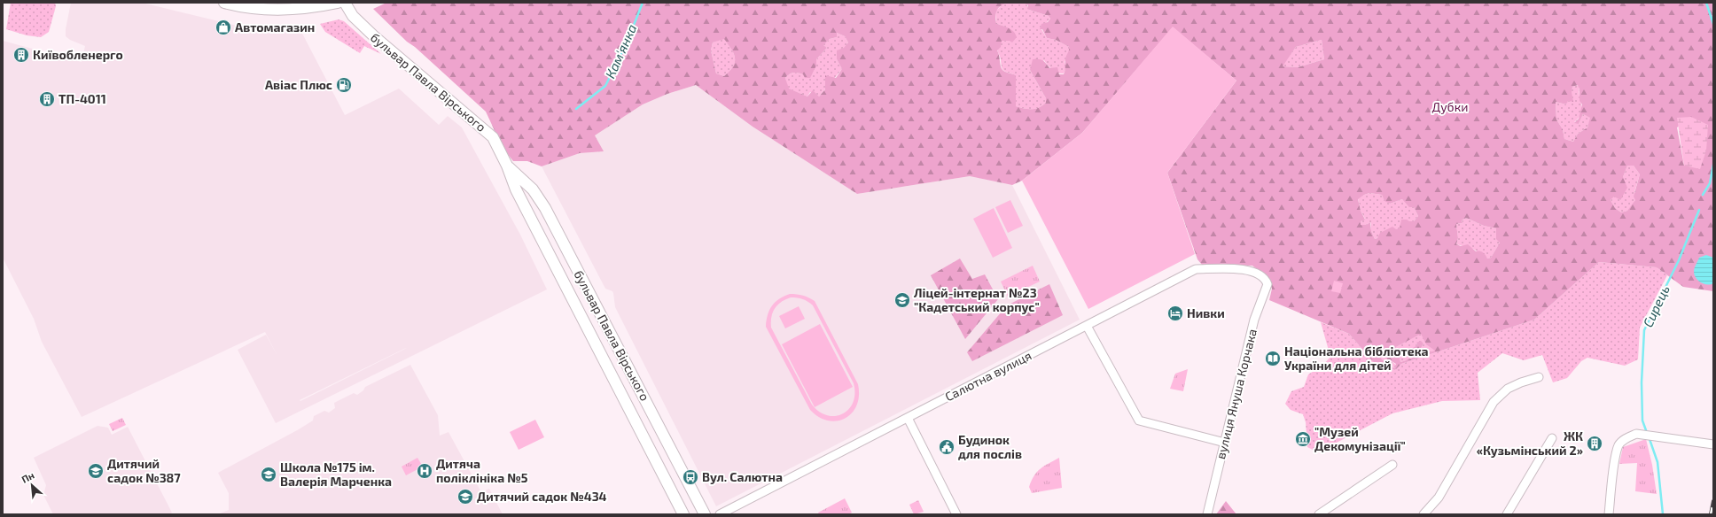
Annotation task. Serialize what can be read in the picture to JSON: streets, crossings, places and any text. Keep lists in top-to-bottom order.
{
  "streets": {
    "street": ["бульвар Павла Вірського", "Салютна вулиця", "вулиця Януша Корчака"]
  },
  "crossings": [
    ["Салютна вулиця", "вулиця Януша Корчака"]
  ],
  "water": ["Кам'янка", "Сирець"],
  "parks": ["Дубки"],
  "places": {
    "shop": ["Автомагазин"],
    "building": ["Київобленерго", "ТП-4011", "ЖК «Кузьмінський 2»"],
    "fuel station": ["Авіас Плюс"],
    "school or university": [
      "Ліцей-інтернат №23 \"Кадетський корпус\"",
      "Дитячий садок №387",
      "Школа №175 ім. Валерія Марченка",
      "Дитячий садок №434"
    ],
    "hotel": ["Нивки"],
    "library": ["Національна бібліотека України для дітей"],
    "museum": ["\"Музей Декомунізації\""],
    "public building": ["Будинок для послів"],
    "hospital": ["Дитяча поліклініка №5"],
    "bus stop": ["Вул. Салютна"]
  },
  "north": "top left"
}
